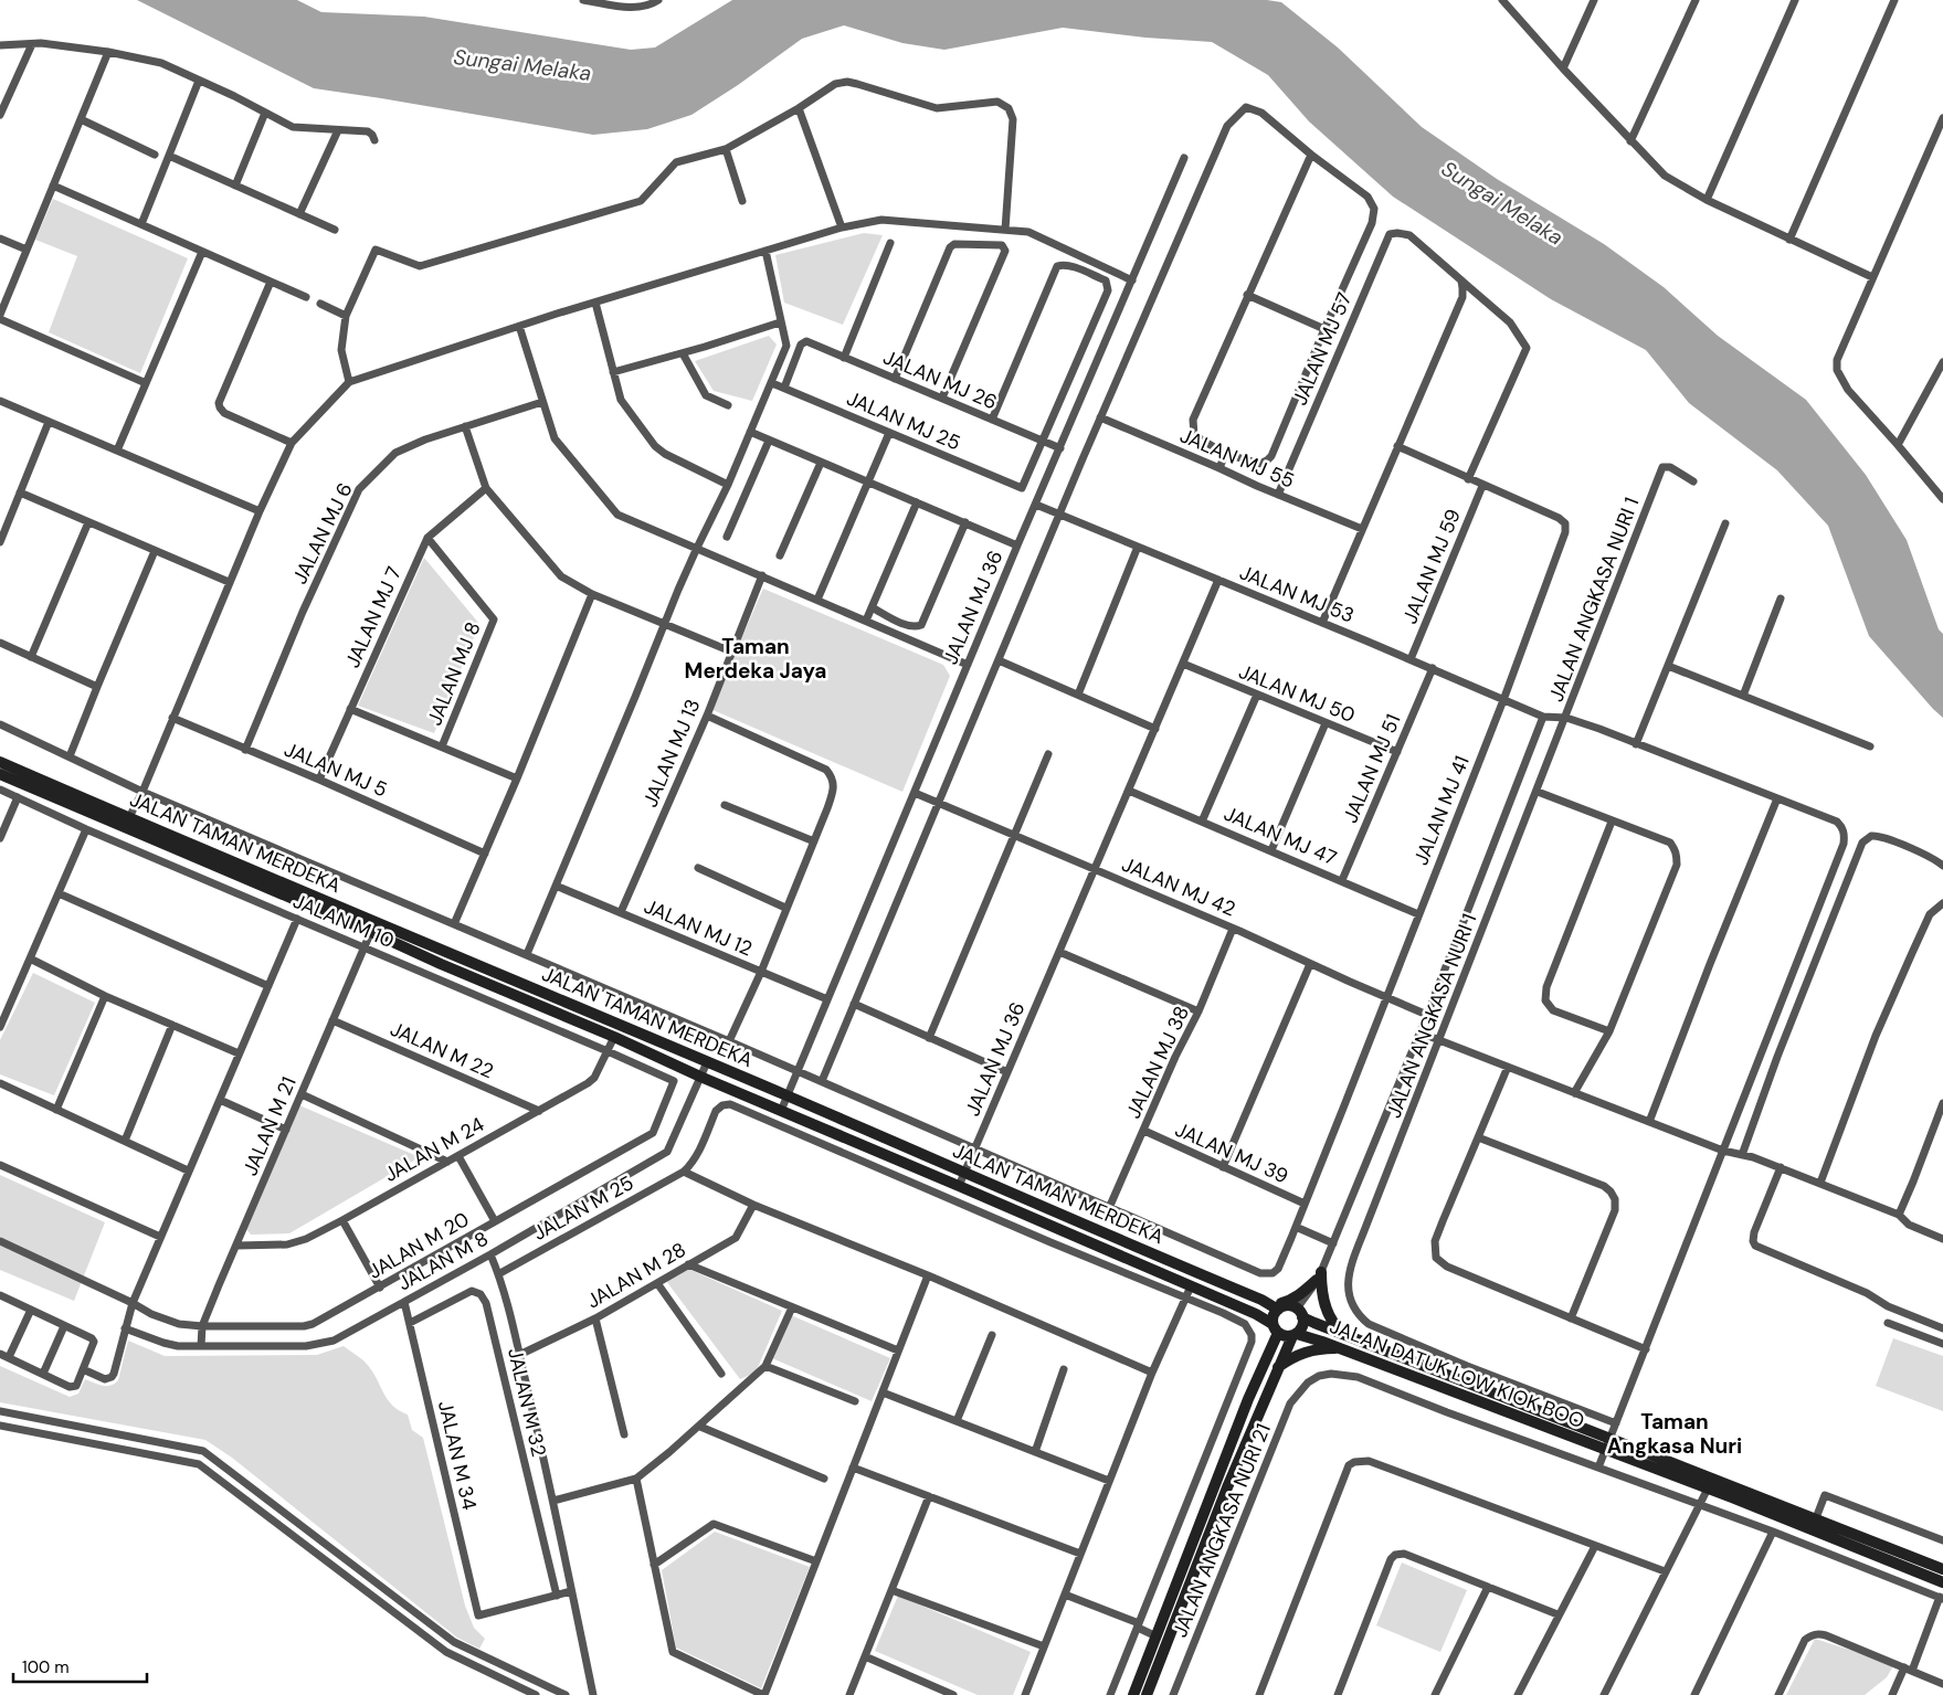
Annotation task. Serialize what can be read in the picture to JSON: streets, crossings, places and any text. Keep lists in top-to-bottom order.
{
  "streets": {
    "main road": ["JALAN TAMAN MERDEKA", "JALAN DATUK LOW KIOK BOO"],
    "street": [
      "JALAN MJ 57",
      "JALAN MJ 26",
      "JALAN MJ 25",
      "JALAN MJ 55",
      "JALAN MJ 6",
      "JALAN MJ 59",
      "JALAN MJ 53",
      "JALAN ANGKASA NURI 1",
      "JALAN MJ 36",
      "JALAN MJ 7",
      "JALAN MJ 8",
      "JALAN MJ 50",
      "JALAN MJ 13",
      "JALAN MJ 51",
      "JALAN MJ 5",
      "JALAN MJ 41",
      "JALAN MJ 47",
      "JALAN MJ 42",
      "JALAN M 10",
      "JALAN MJ 12",
      "JALAN M 22",
      "JALAN MJ 38",
      "JALAN M 21",
      "JALAN M 24",
      "JALAN MJ 39",
      "JALAN M 25",
      "JALAN M 20",
      "JALAN M 8",
      "JALAN M 28",
      "JALAN M 32",
      "JALAN M 34",
      "JALAN ANGKASA NURI 21"
    ]
  },
  "crossings": [
    ["JALAN MJ 57", "JALAN MJ 55"],
    ["JALAN MJ 26", "JALAN MJ 25"],
    ["JALAN MJ 26", "JALAN MJ 36"],
    ["JALAN MJ 6", "JALAN MJ 5"],
    ["JALAN MJ 59", "JALAN MJ 53"],
    ["JALAN MJ 59", "JALAN MJ 41"],
    ["JALAN MJ 53", "JALAN ANGKASA NURI 1"],
    ["JALAN MJ 53", "JALAN MJ 36"],
    ["JALAN MJ 53", "JALAN MJ 51"],
    ["JALAN MJ 53", "JALAN MJ 41"],
    ["JALAN MJ 36", "JALAN MJ 50"],
    ["JALAN MJ 36", "JALAN MJ 47"],
    ["JALAN MJ 36", "JALAN TAMAN MERDEKA"],
    ["JALAN MJ 36", "JALAN MJ 42"],
    ["JALAN MJ 36", "JALAN MJ 12"],
    ["JALAN MJ 7", "JALAN MJ 8"],
    ["JALAN MJ 7", "JALAN MJ 5"],
    ["JALAN MJ 50", "JALAN MJ 51"],
    ["JALAN MJ 13", "JALAN MJ 12"],
    ["JALAN MJ 51", "JALAN MJ 47"],
    ["JALAN MJ 41", "JALAN MJ 47"],
    ["JALAN MJ 41", "JALAN MJ 42"],
    ["JALAN MJ 41", "JALAN MJ 38"],
    ["JALAN MJ 41", "JALAN MJ 39"],
    ["JALAN TAMAN MERDEKA", "JALAN M 21"],
    ["JALAN TAMAN MERDEKA", "JALAN M 8"],
    ["JALAN TAMAN MERDEKA", "JALAN DATUK LOW KIOK BOO"],
    ["JALAN MJ 42", "JALAN MJ 38"],
    ["JALAN M 10", "JALAN M 21"],
    ["JALAN M 10", "JALAN M 24"],
    ["JALAN M 10", "JALAN M 20"],
    ["JALAN M 22", "JALAN M 21"],
    ["JALAN M 22", "JALAN M 24"],
    ["JALAN MJ 38", "JALAN MJ 39"],
    ["JALAN M 21", "JALAN M 24"],
    ["JALAN M 21", "JALAN M 20"],
    ["JALAN M 21", "JALAN M 8"],
    ["JALAN M 8", "JALAN M 34"],
    ["JALAN M 32", "JALAN M 34"]
  ],
  "districts": ["Taman Merdeka Jaya", "Taman Angkasa Nuri"],
  "water": ["Sungai Melaka"],
  "scale_bar": "100 m"
}
